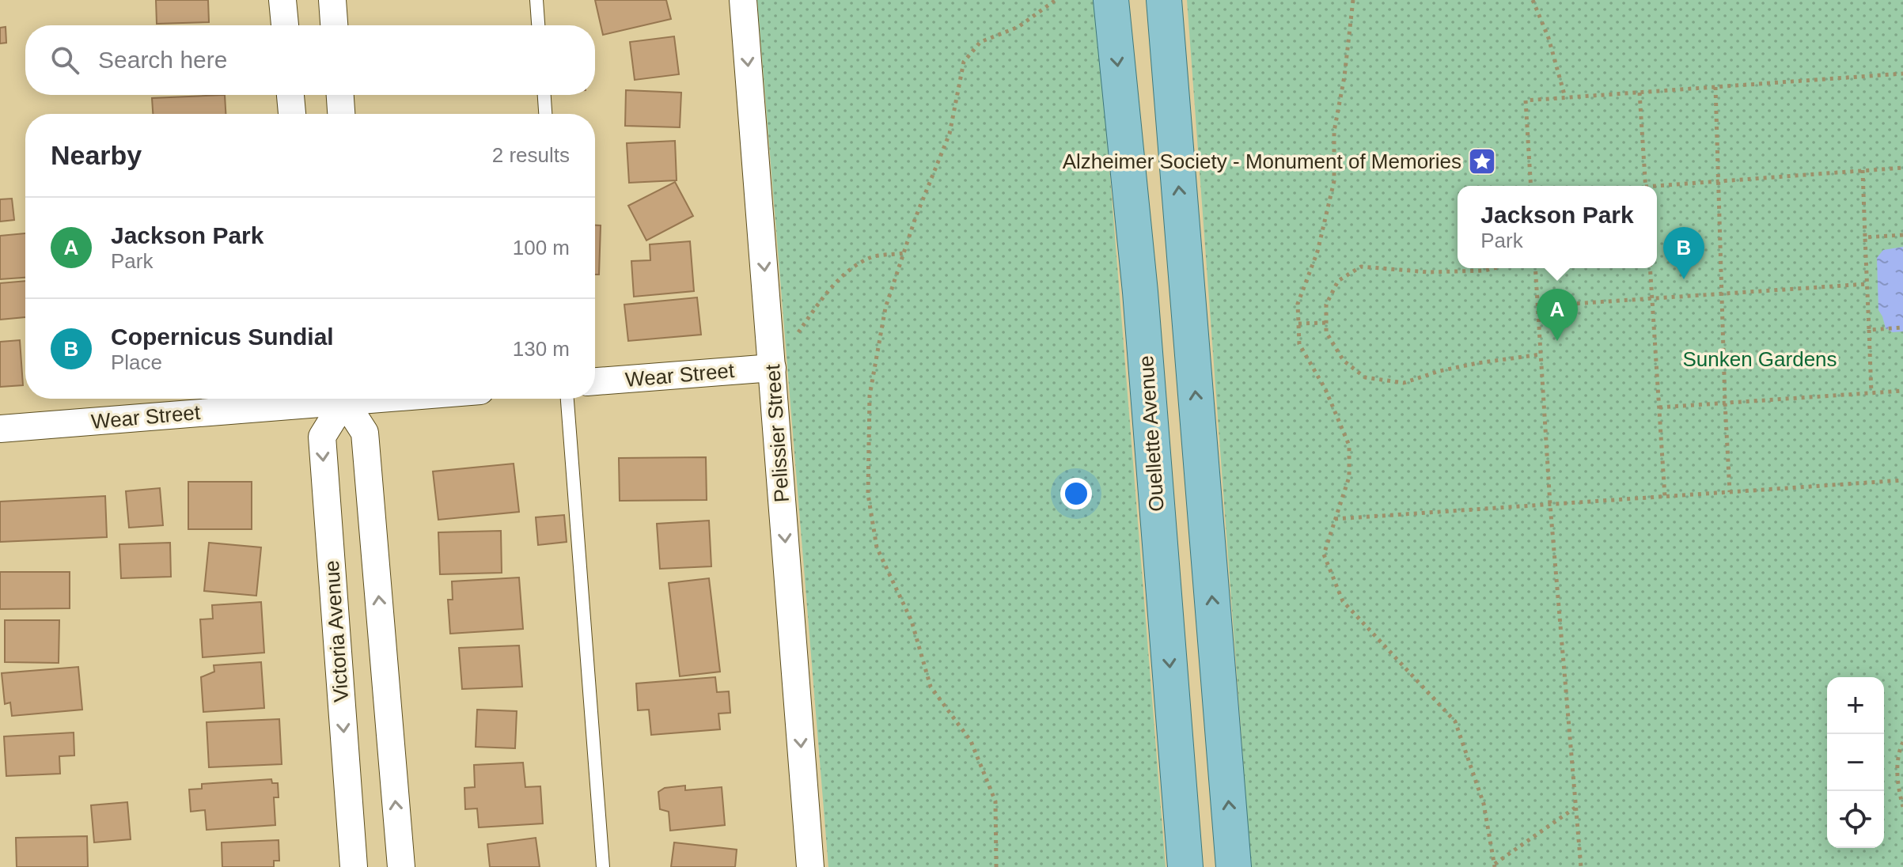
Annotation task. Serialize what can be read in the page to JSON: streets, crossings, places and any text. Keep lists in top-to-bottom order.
{
  "streets": {
    "main road": ["Ouellette Avenue"],
    "street": ["Wear Street", "Pelissier Street", "Victoria Avenue"]
  },
  "crossings": [
    ["Wear Street", "Pelissier Street"]
  ],
  "one_way": ["Pelissier Street"],
  "parks": ["Sunken Gardens"],
  "places": {
    "place": ["Alzheimer Society - Monument of Memories"]
  },
  "page": {
    "search": "Search here",
    "heading": ["Nearby", "2 results"],
    "popup": ["Jackson Park", "Park"],
    "list": [
      {
        "mark": "A",
        "name": "Jackson Park",
        "note": "Park",
        "value": "100 m"
      },
      {
        "mark": "B",
        "name": "Copernicus Sundial",
        "note": "Place",
        "value": "130 m"
      }
    ],
    "pins": ["B", "A"],
    "map_buttons": ["+", "−"]
  }
}
